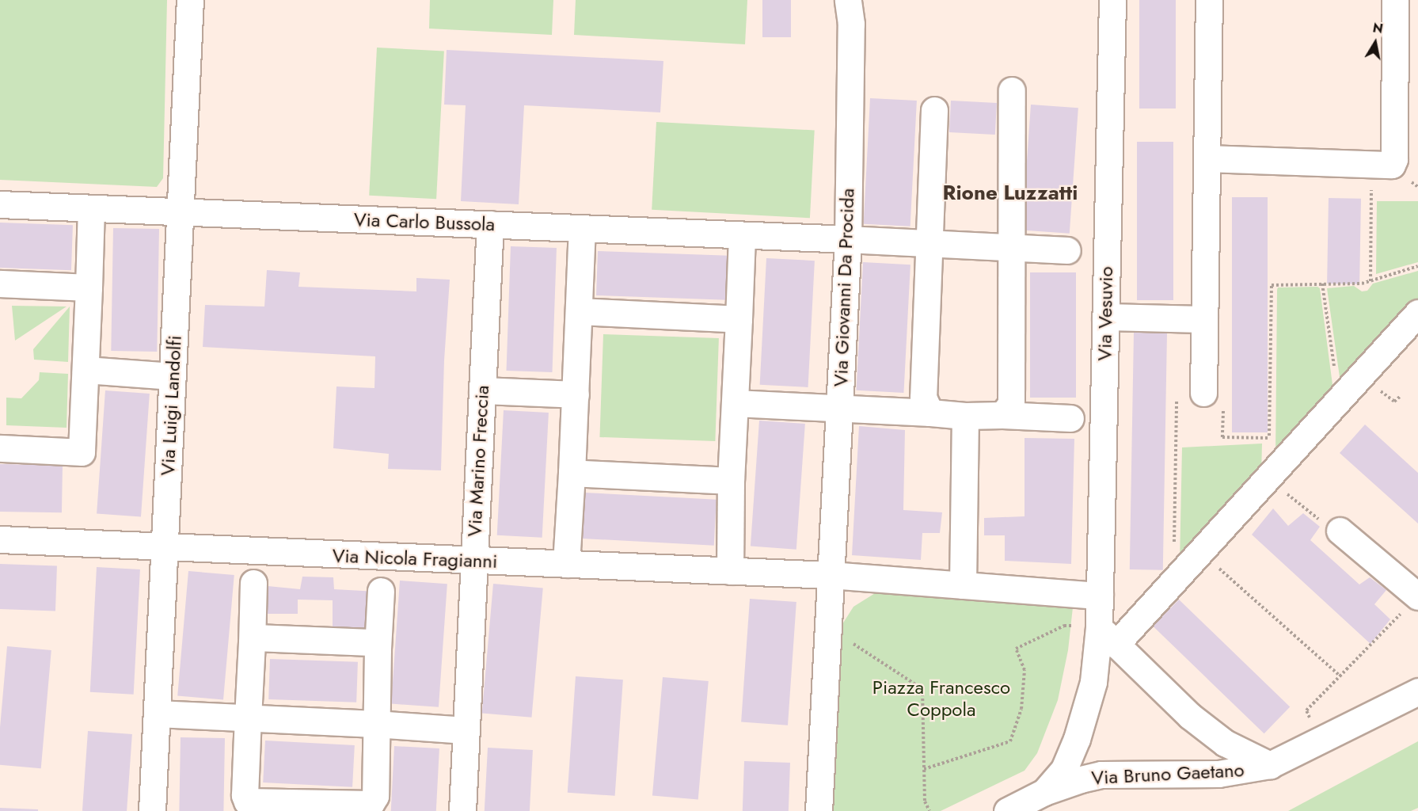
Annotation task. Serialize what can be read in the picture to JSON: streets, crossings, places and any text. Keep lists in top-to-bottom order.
{
  "streets": {
    "street": [
      "Via Carlo Bussola",
      "Via Giovanni Da Procida",
      "Via Vesuvio",
      "Via Luigi Landolfi",
      "Via Marino Freccia",
      "Via Nicola Fragianni",
      "Via Bruno Gaetano"
    ]
  },
  "crossings": [
    ["Via Carlo Bussola", "Via Giovanni Da Procida"],
    ["Via Carlo Bussola", "Via Luigi Landolfi"],
    ["Via Carlo Bussola", "Via Marino Freccia"],
    ["Via Giovanni Da Procida", "Via Nicola Fragianni"],
    ["Via Luigi Landolfi", "Via Nicola Fragianni"],
    ["Via Marino Freccia", "Via Nicola Fragianni"]
  ],
  "districts": ["Rione Luzzatti"],
  "parks": ["Piazza Francesco Coppola"],
  "north": "top"
}
